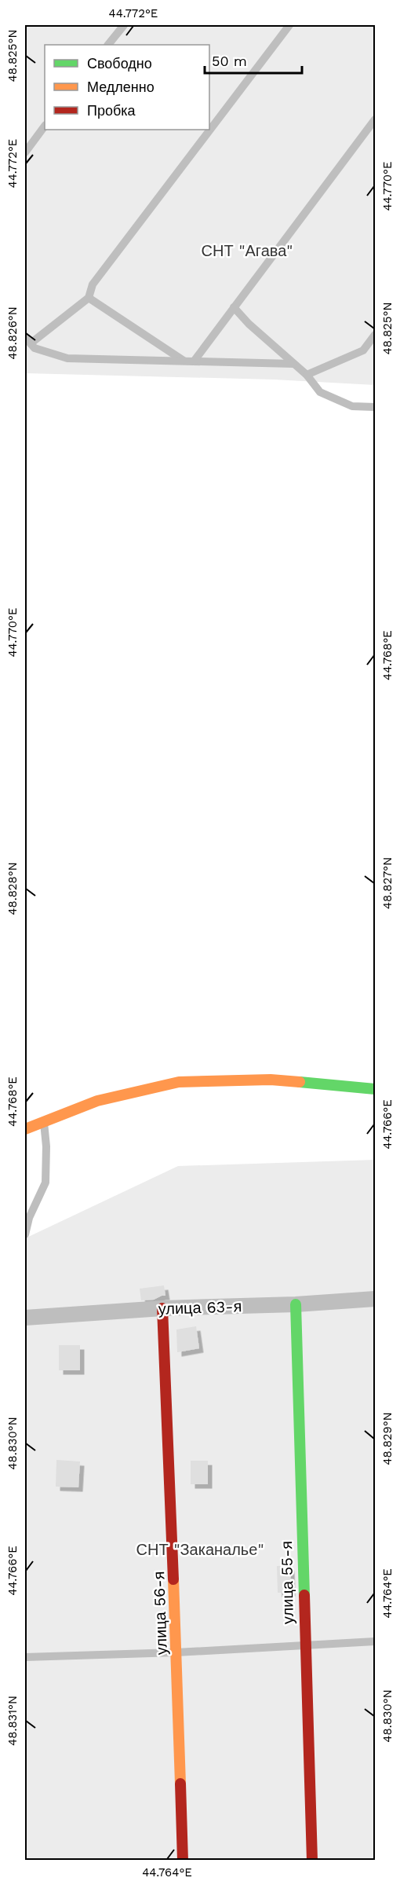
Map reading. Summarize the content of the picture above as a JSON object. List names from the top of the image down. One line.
{"streets":{"street":["улица 63-я","улица 55-я","улица 56-я"]},"crossings":[["улица 63-я","улица 55-я"],["улица 63-я","улица 56-я"]],"parks":["СНТ \"Агава\"","СНТ \"Заканалье\""],"legend":["Свободно","Медленно","Пробка"],"scale_bar":"50 m","coordinates":["44.772°E","48.825°N","44.770°E","48.826°N","44.768°E","48.827°N","48.828°N","44.766°E","48.829°N","48.830°N","44.764°E","48.831°N"]}
